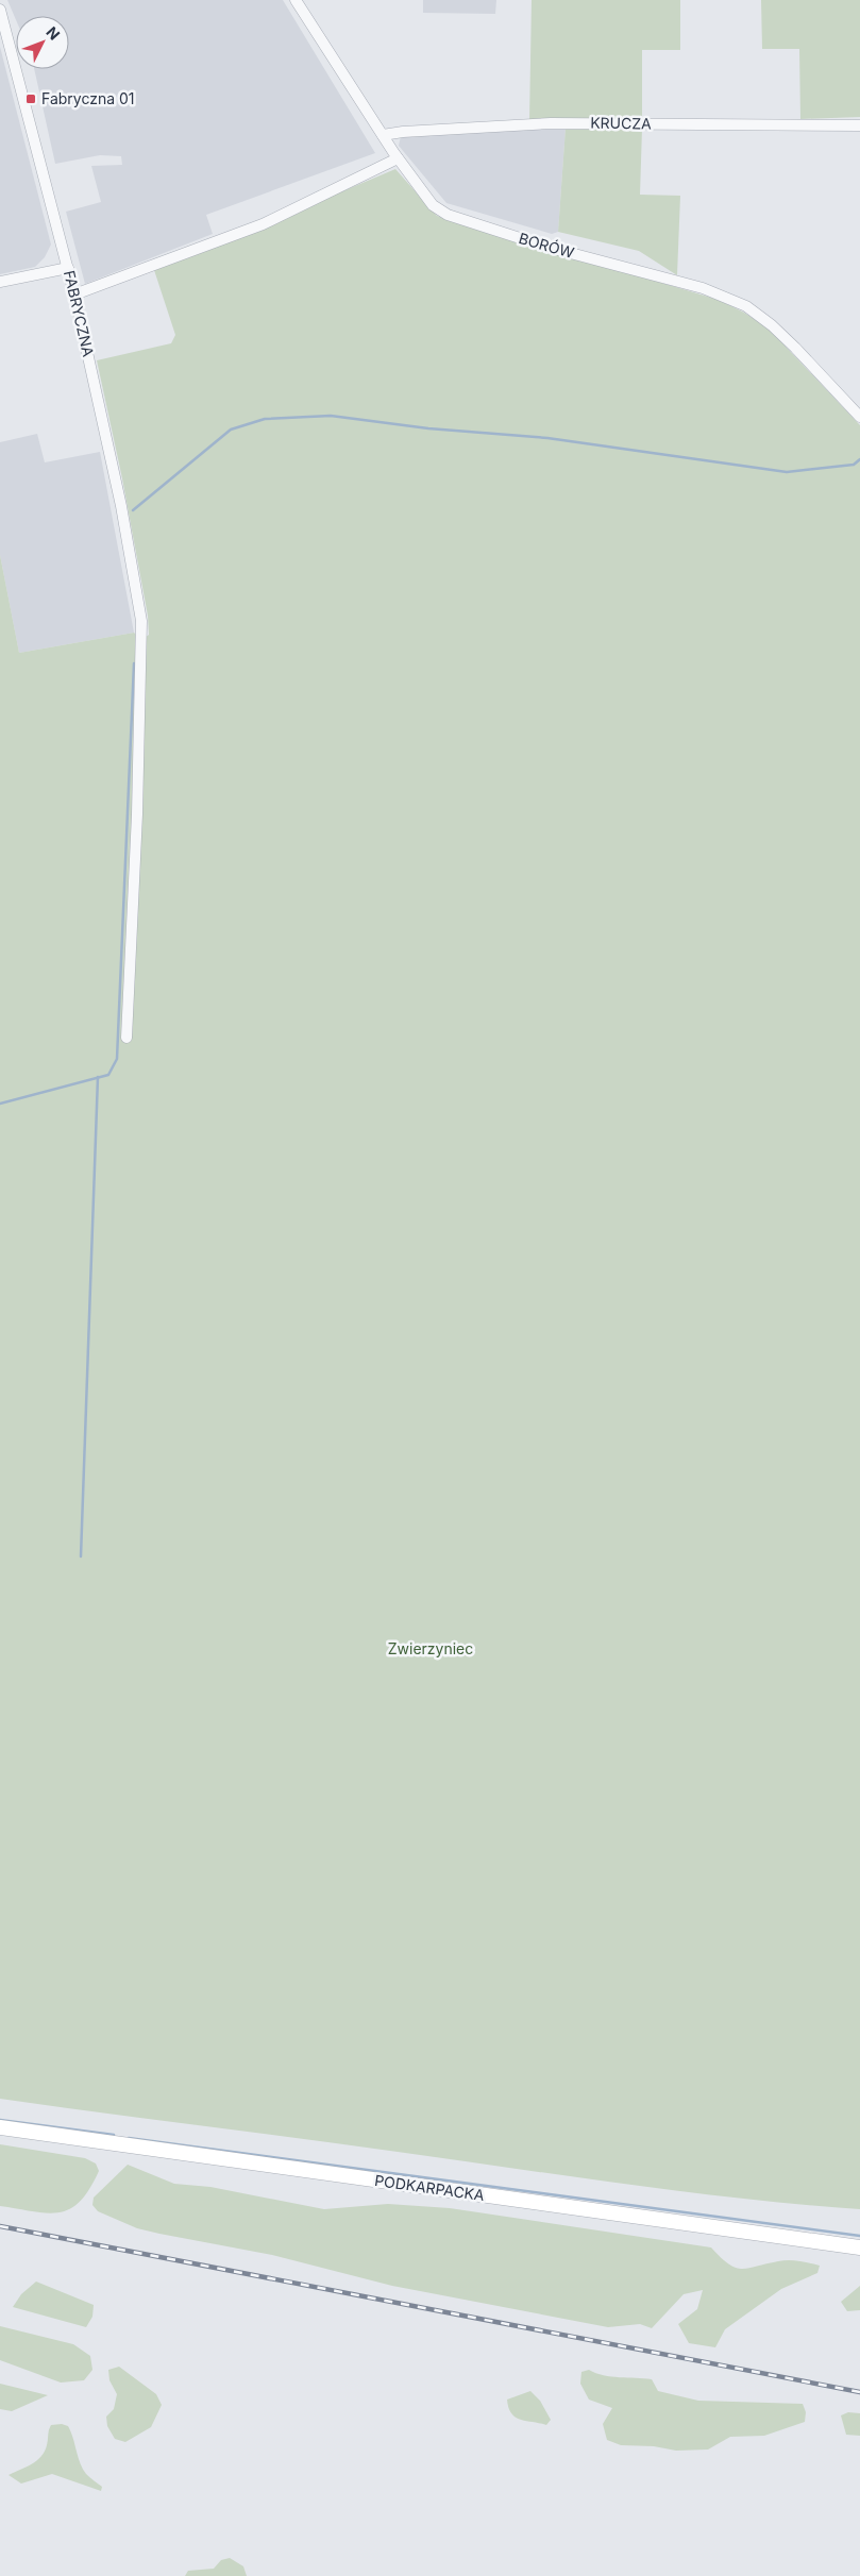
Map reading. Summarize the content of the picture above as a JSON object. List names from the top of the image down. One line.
{"streets":{"main road":["PODKARPACKA"],"street":["KRUCZA","BORÓW","FABRYCZNA"]},"crossings":[["KRUCZA","BORÓW"]],"parks":["Zwierzyniec"],"places":{"transit":["Fabryczna 01"]},"north":"top right"}
